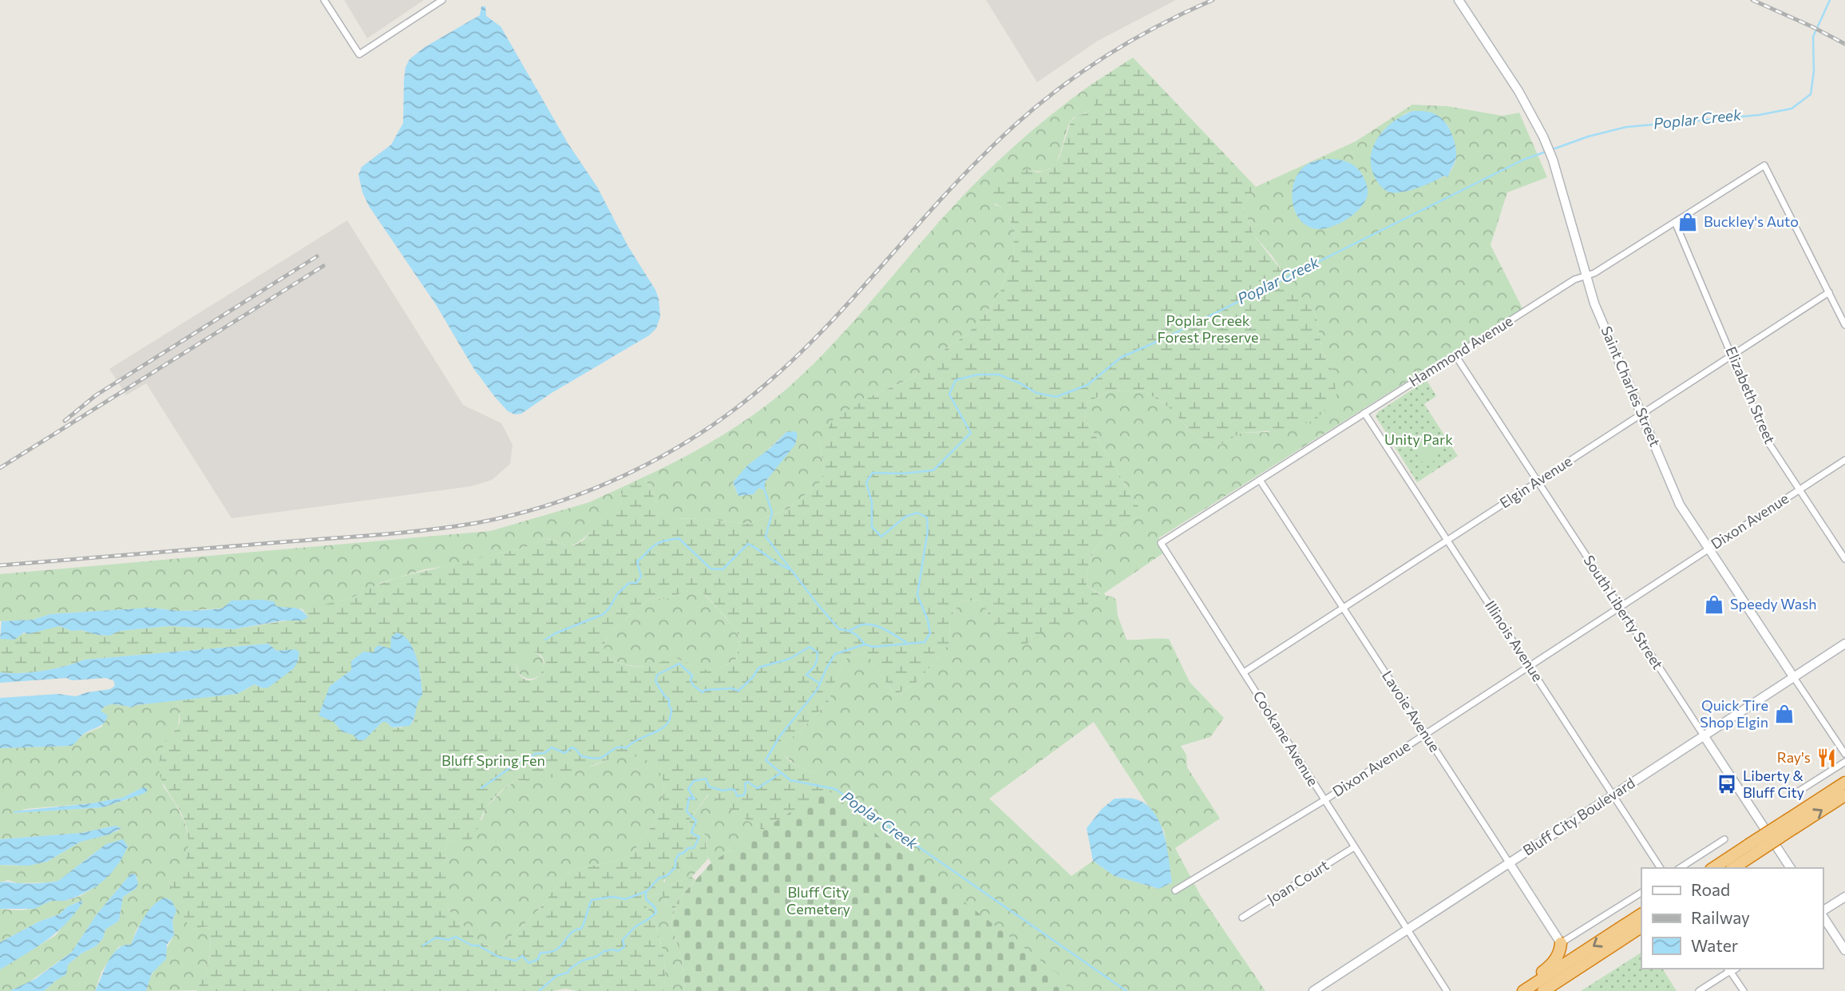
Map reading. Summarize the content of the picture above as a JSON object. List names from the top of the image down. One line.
{"streets":{"main road":["Saint Charles Street","South Liberty Street","Lavoie Avenue","Bluff City Boulevard"],"street":["Hammond Avenue","Elizabeth Street","Elgin Avenue","Dixon Avenue","Illinois Avenue","Cookane Avenue","Joan Court"]},"crossings":[["Hammond Avenue","Saint Charles Street"],["Hammond Avenue","Elizabeth Street"],["Hammond Avenue","Elgin Avenue"],["Hammond Avenue","South Liberty Street"],["Hammond Avenue","Illinois Avenue"],["Hammond Avenue","Lavoie Avenue"],["Hammond Avenue","Cookane Avenue"],["Saint Charles Street","Elgin Avenue"],["Saint Charles Street","Dixon Avenue"],["Saint Charles Street","Bluff City Boulevard"],["Elizabeth Street","Elgin Avenue"],["Elizabeth Street","Dixon Avenue"],["Elgin Avenue","South Liberty Street"],["Elgin Avenue","Illinois Avenue"],["Elgin Avenue","Lavoie Avenue"],["Elgin Avenue","Cookane Avenue"],["Dixon Avenue","South Liberty Street"],["Dixon Avenue","Illinois Avenue"],["Dixon Avenue","Lavoie Avenue"],["Dixon Avenue","Cookane Avenue"],["South Liberty Street","Bluff City Boulevard"],["Illinois Avenue","Bluff City Boulevard"],["Lavoie Avenue","Bluff City Boulevard"],["Cookane Avenue","Bluff City Boulevard"],["Cookane Avenue","Joan Court"]],"water":["Poplar Creek"],"parks":["Poplar Creek Forest Preserve","Unity Park","Bluff Spring Fen","Bluff City Cemetery"],"places":{"shop":["Buckley's Auto","Speedy Wash","Quick Tire Shop Elgin"],"restaurant":["Ray's"],"bus stop":["Liberty & Bluff City"]},"legend":["Road","Railway","Water"]}
